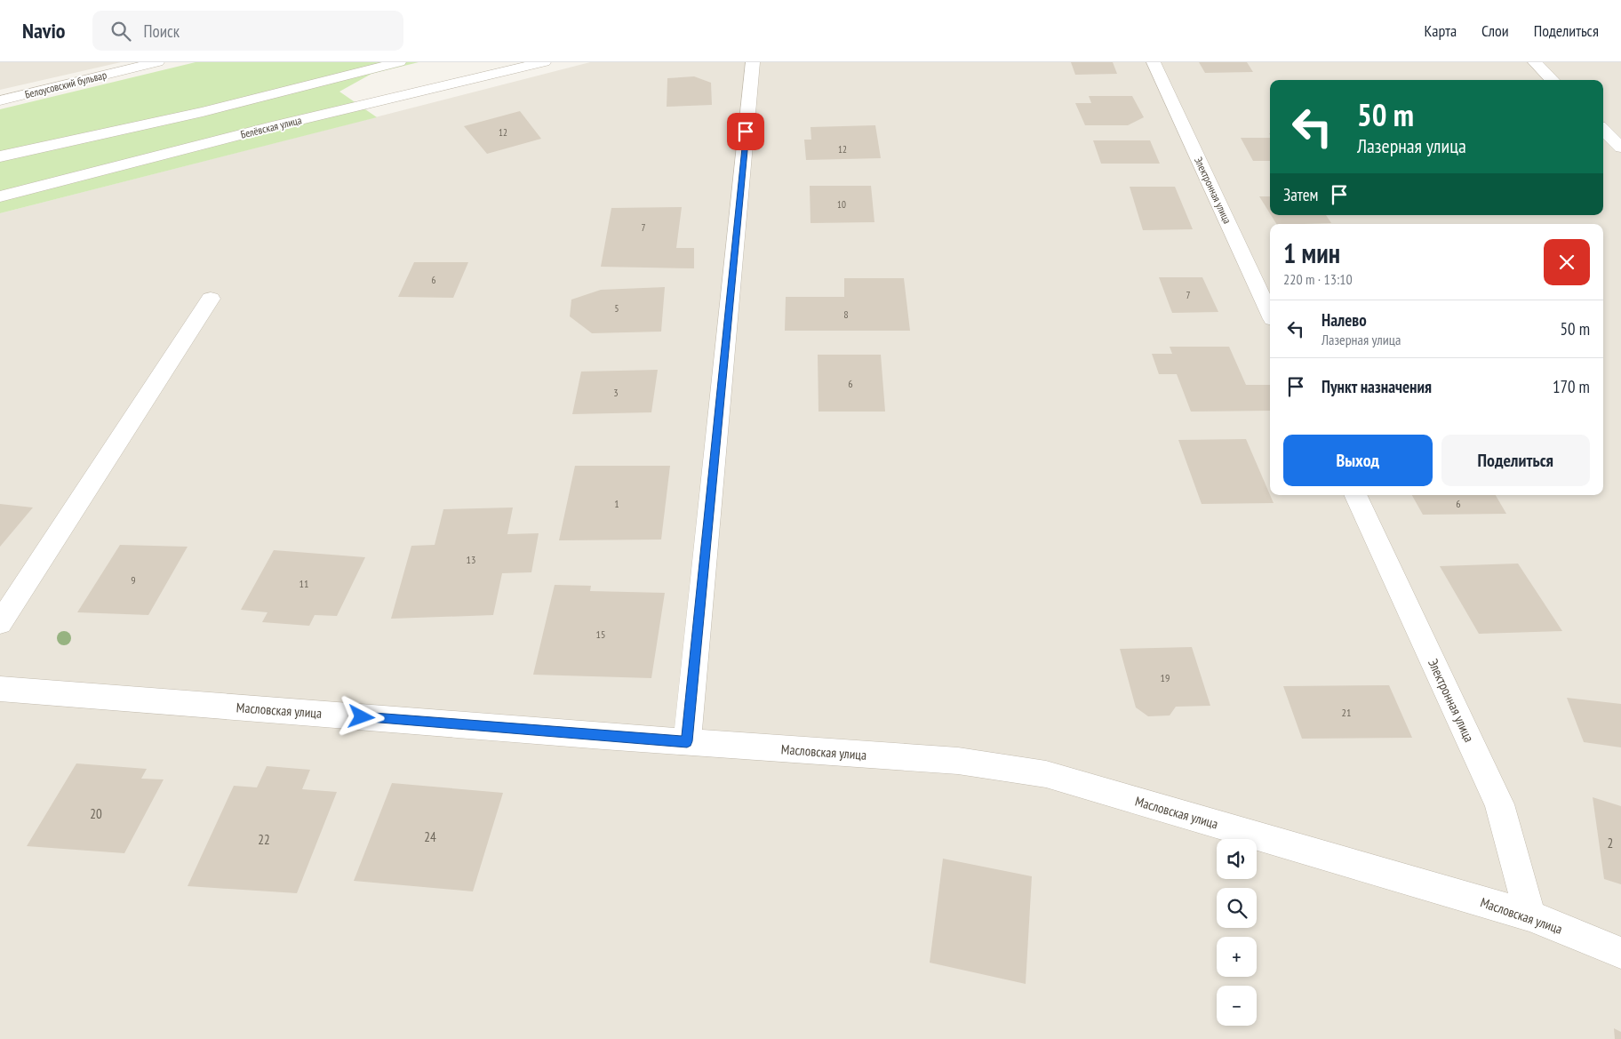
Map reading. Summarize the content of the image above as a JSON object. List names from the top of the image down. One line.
{"streets":{"street":["Белоусовский бульвар","Белёвская улица","Электронная улица","Масловская улица"]},"crossings":[["Электронная улица","Масловская улица"]],"house_numbers":["12","12","10","7","6","7","5","8","6","3","1","6","13","9","11","15","19","21","20","24","22","2"],"page":{"header":"Navio","search":"Поиск","nav":["Карта","Слои","Поделиться"],"turn":["50 m","Лазерная улица"],"then":"Затем","heading":["1 мин","220 m · 13:10"],"list":[{"name":"Налево","note":"Лазерная улица","value":"50 m"},{"name":"Пункт назначения","value":"170 m"}],"buttons":["Выход","Поделиться"],"map_buttons":["+","−"]}}
